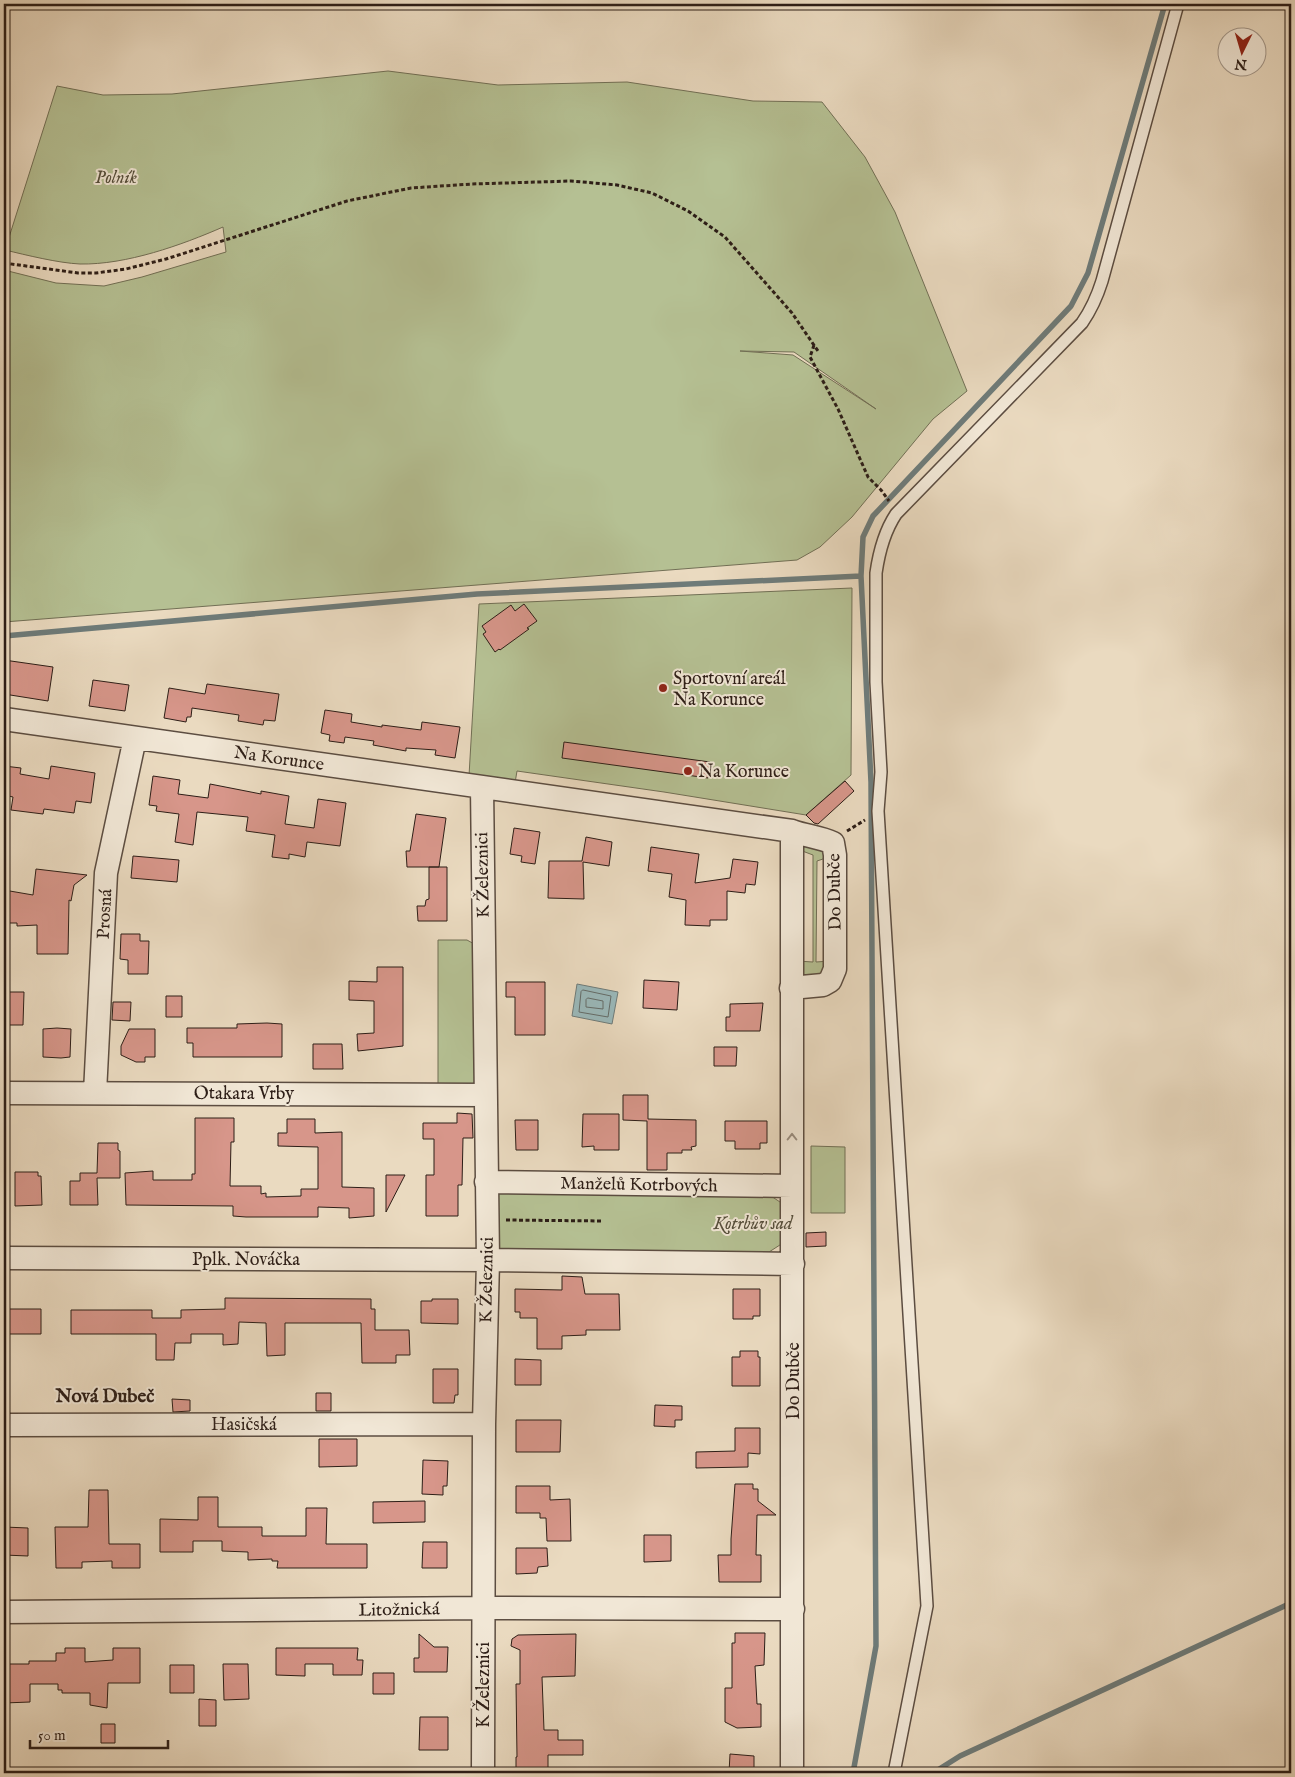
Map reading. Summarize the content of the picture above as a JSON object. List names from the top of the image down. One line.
{"streets":{"street":["Na Korunce","K Železnici","Do Dubče","Prosná","Otakara Vrby","Manželů Kotrbových","Pplk. Nováčka","Hasičská","Litožnická"]},"crossings":[["Na Korunce","K Železnici"],["Na Korunce","Do Dubče"],["Na Korunce","Prosná"],["K Železnici","Otakara Vrby"],["K Železnici","Manželů Kotrbových"],["K Železnici","Pplk. Nováčka"],["K Železnici","Hasičská"],["K Železnici","Litožnická"],["Do Dubče","Manželů Kotrbových"],["Do Dubče","Litožnická"],["Prosná","Otakara Vrby"]],"districts":["Nová Dubeč"],"parks":["Polník","Kotrbův sad"],"places":["Sportovní areál Na Korunce","Na Korunce"],"scale_bar":"50 m","north":"bottom"}
